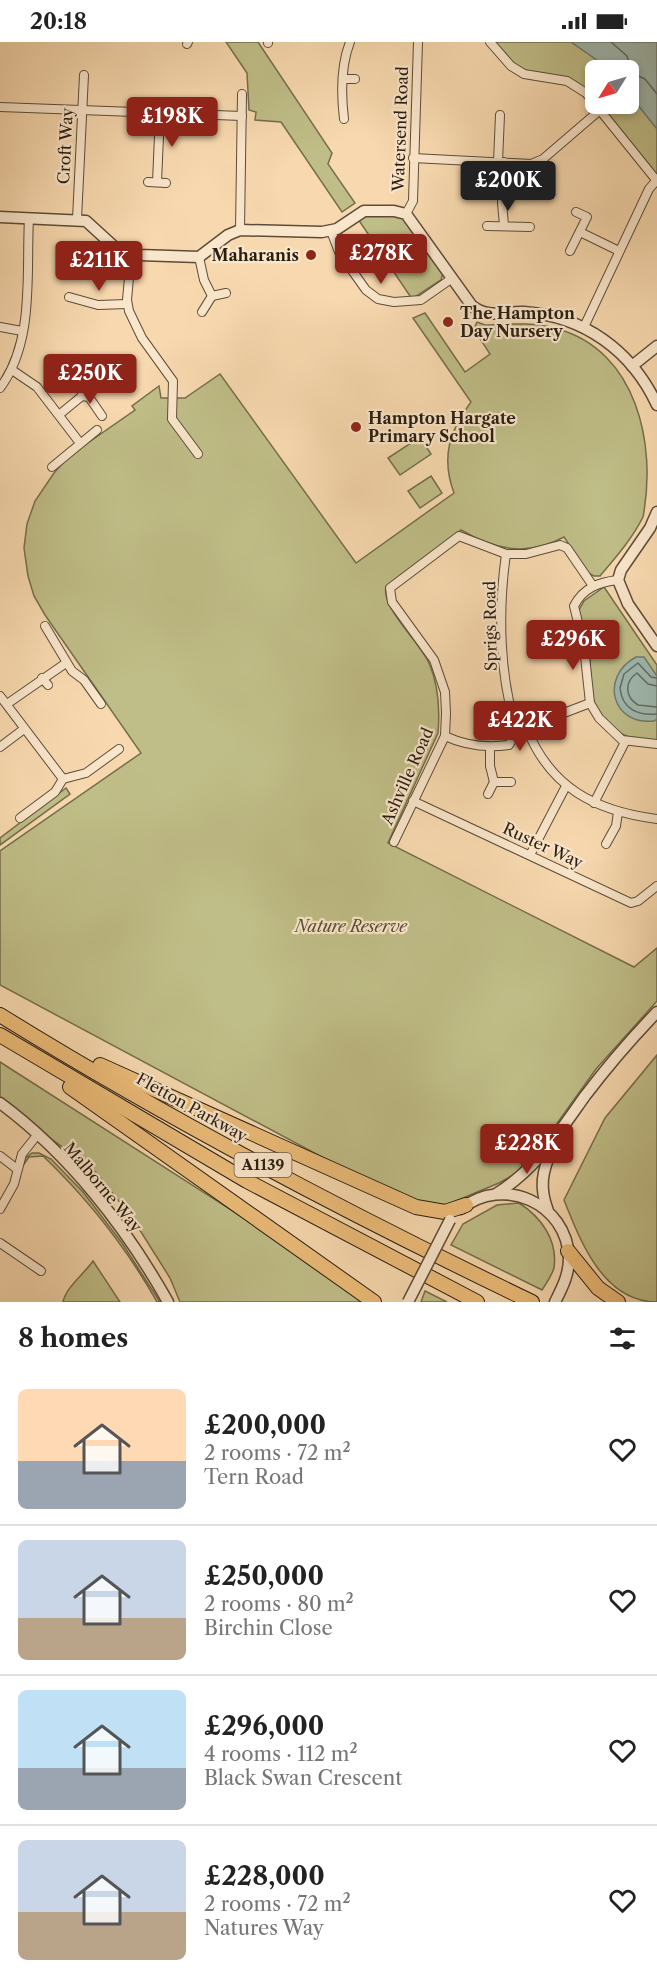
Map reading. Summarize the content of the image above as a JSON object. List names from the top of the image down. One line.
{"streets":{"highway":["Fletton Parkway","A1139"],"street":["Watersend Road","Croft Way","Sprigs Road","Ashville Road","Ruster Way","Malborne Way"]},"crossings":[["Sprigs Road","Ashville Road"],["Ashville Road","Ruster Way"]],"parks":["Nature Reserve"],"places":["Maharanis","The Hampton Day Nursery","Hampton Hargate Primary School"],"north":"bottom left","page":{"status":"20:18","price":["£198K","£200K","£278K","£211K","£250K","£296K","£422K","£228K"],"heading":"8 homes","list":[{"name":"£200,000","note":"2 rooms · 72 m² · Tern Road"},{"name":"£250,000","note":"2 rooms · 80 m² · Birchin Close"},{"name":"£296,000","note":"4 rooms · 112 m² · Black Swan Crescent"},{"name":"£228,000","note":"2 rooms · 72 m² · Natures Way"}]}}
